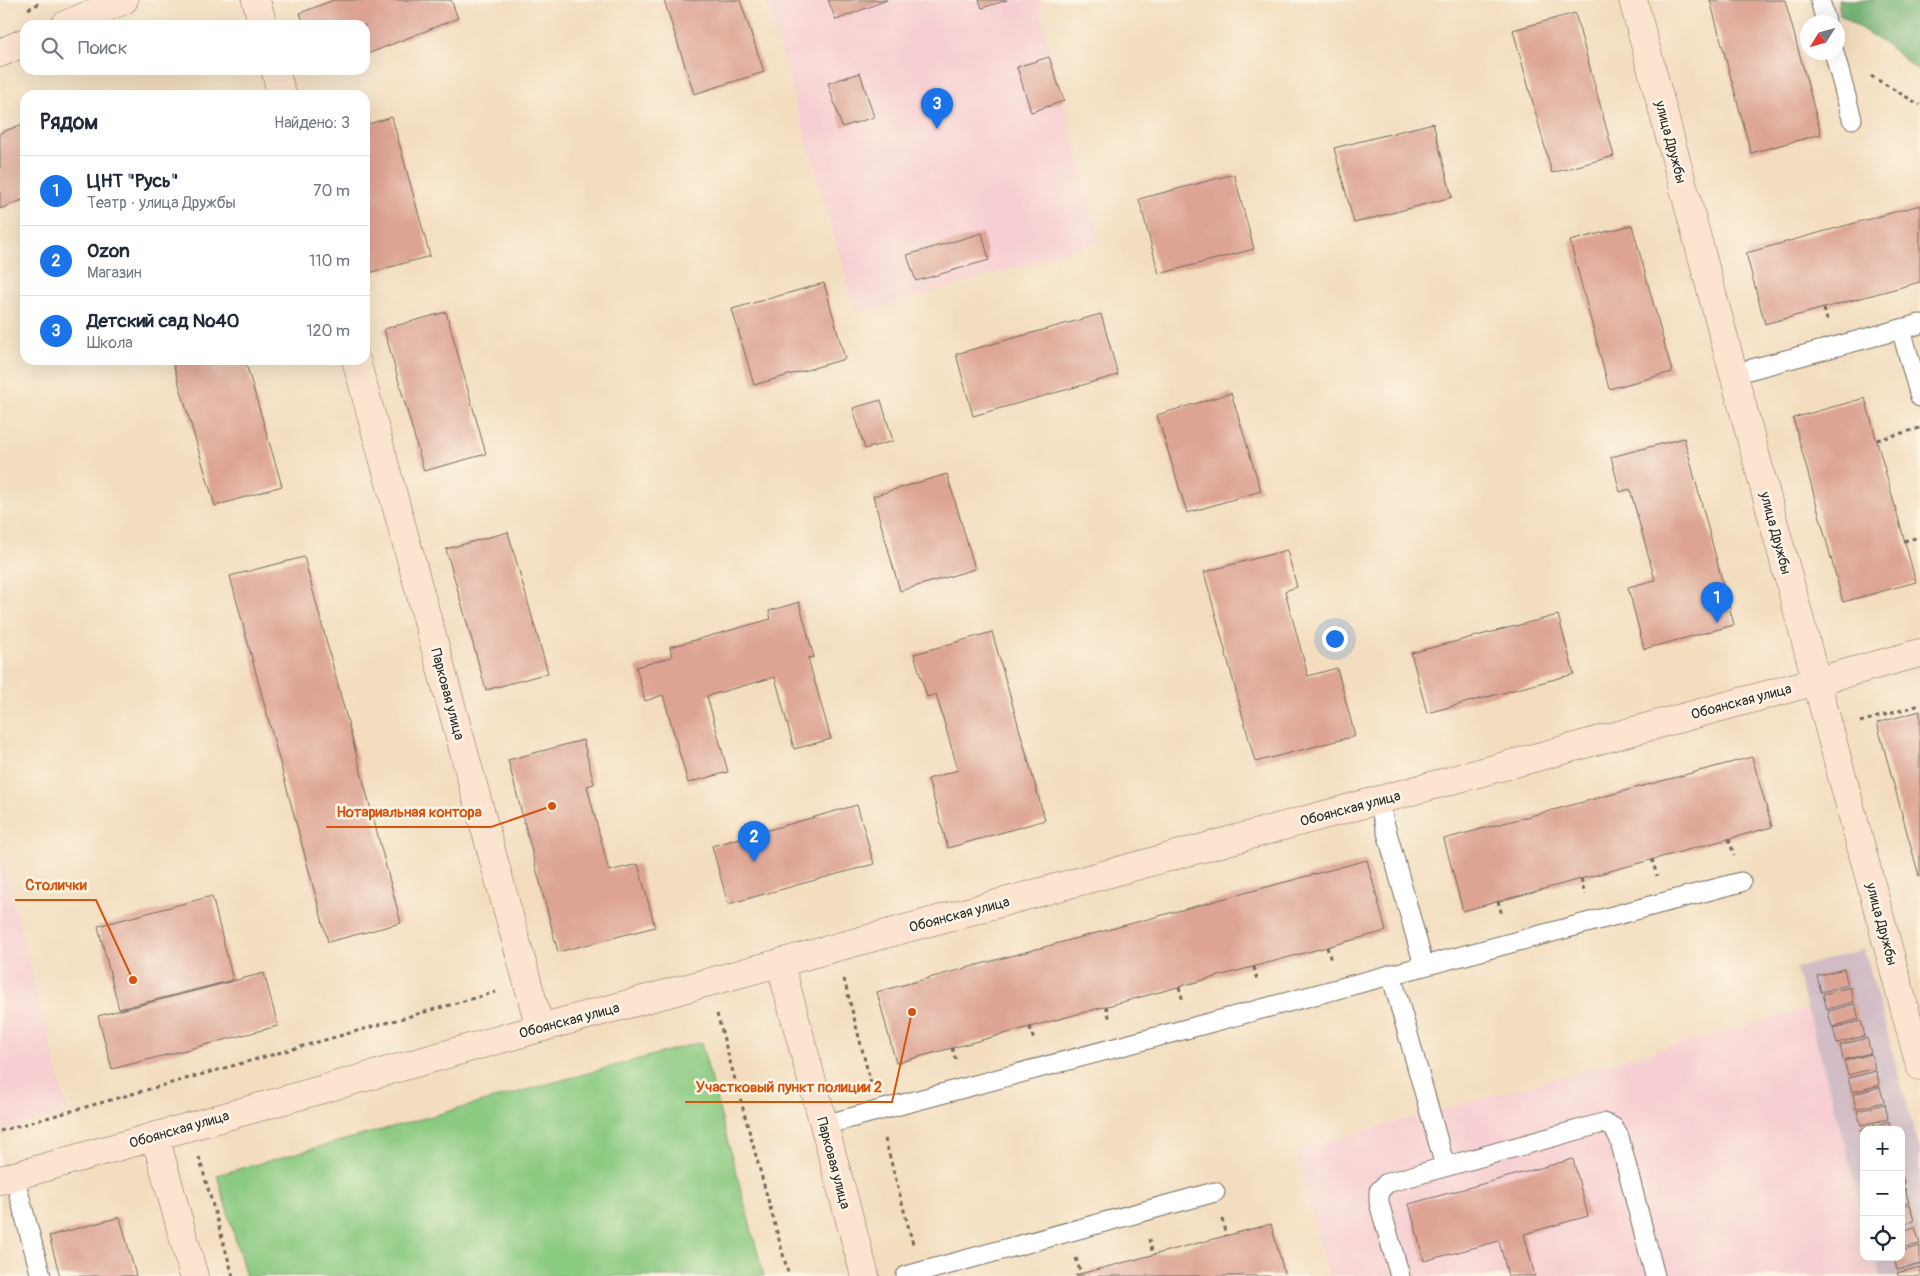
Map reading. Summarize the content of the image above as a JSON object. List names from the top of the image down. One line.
{"streets":{"street":["улица Дружбы","Парковая улица","Обоянская улица"]},"crossings":[["улица Дружбы","Обоянская улица"],["Парковая улица","Обоянская улица"]],"places":["Нотариальная контора","Столички","Участковый пункт полиции 2"],"north":"bottom left","page":{"search":"Поиск","pins":["3","1","2"],"heading":["Рядом","Найдено: 3"],"list":[{"mark":"1","name":"ЦНТ \"Русь\"","note":"Театр · улица Дружбы","value":"70 m"},{"mark":"2","name":"Ozon","note":"Магазин","value":"110 m"},{"mark":"3","name":"Детский сад №40","note":"Школа","value":"120 m"}],"map_buttons":["+","−"]}}
